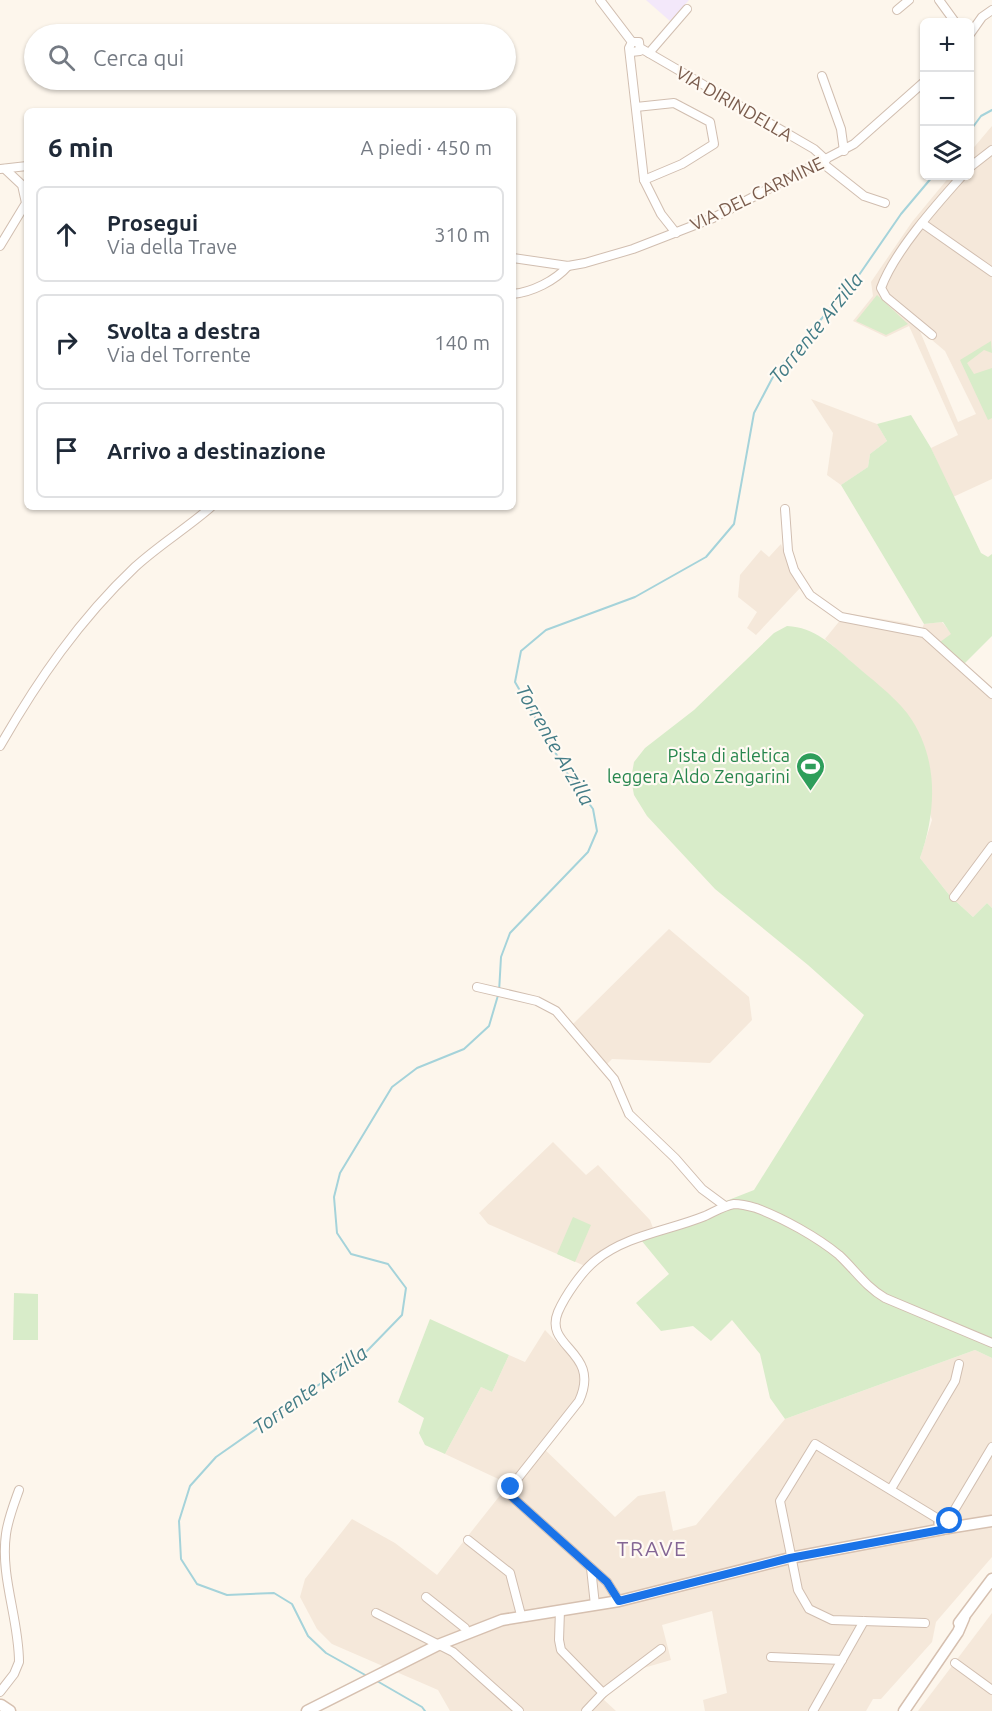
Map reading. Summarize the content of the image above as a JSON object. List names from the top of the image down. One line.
{"streets":{"street":["VIA DIRINDELLA","VIA DEL CARMINE"]},"crossings":[["VIA DIRINDELLA","VIA DEL CARMINE"]],"districts":["TRAVE"],"water":["Torrente Arzilla"],"places":{"sports":["Pista di atletica leggera Aldo Zengarini"]},"page":{"map_buttons":["+","−"],"search":"Cerca qui","heading":["6 min","A piedi · 450 m"],"list":[["Prosegui","Via della Trave","310 m"],["Svolta a destra","Via del Torrente","140 m"],"Arrivo a destinazione"]}}
